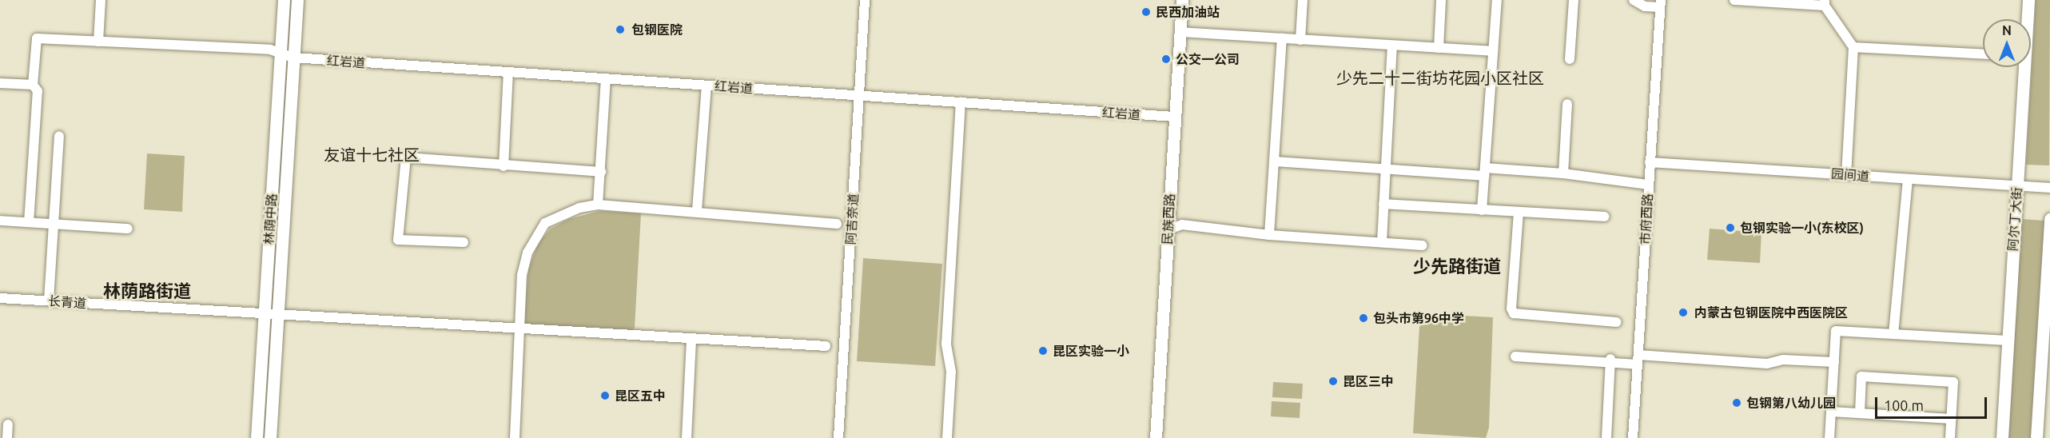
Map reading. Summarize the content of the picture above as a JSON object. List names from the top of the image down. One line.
{"streets":{"main road":["林荫中路","民族西路","阿尔丁大街"],"street":["红岩道","园间道","阿吉奈道","市府西路","长青道"]},"crossings":[["红岩道","林荫中路"],["红岩道","阿吉奈道"],["红岩道","民族西路"],["园间道","市府西路"],["园间道","阿尔丁大街"],["林荫中路","长青道"]],"districts":["少先二十二街坊花园小区社区","友谊十七社区","少先路街道","林荫路街道"],"places":["民西加油站","包钢医院","公交一公司","包钢实验一小(东校区)","内蒙古包钢医院中西医院区","包头市第96中学","昆区实验一小","昆区三中","昆区五中","包钢第八幼儿园"],"scale_bar":"100 m","north":"top"}
